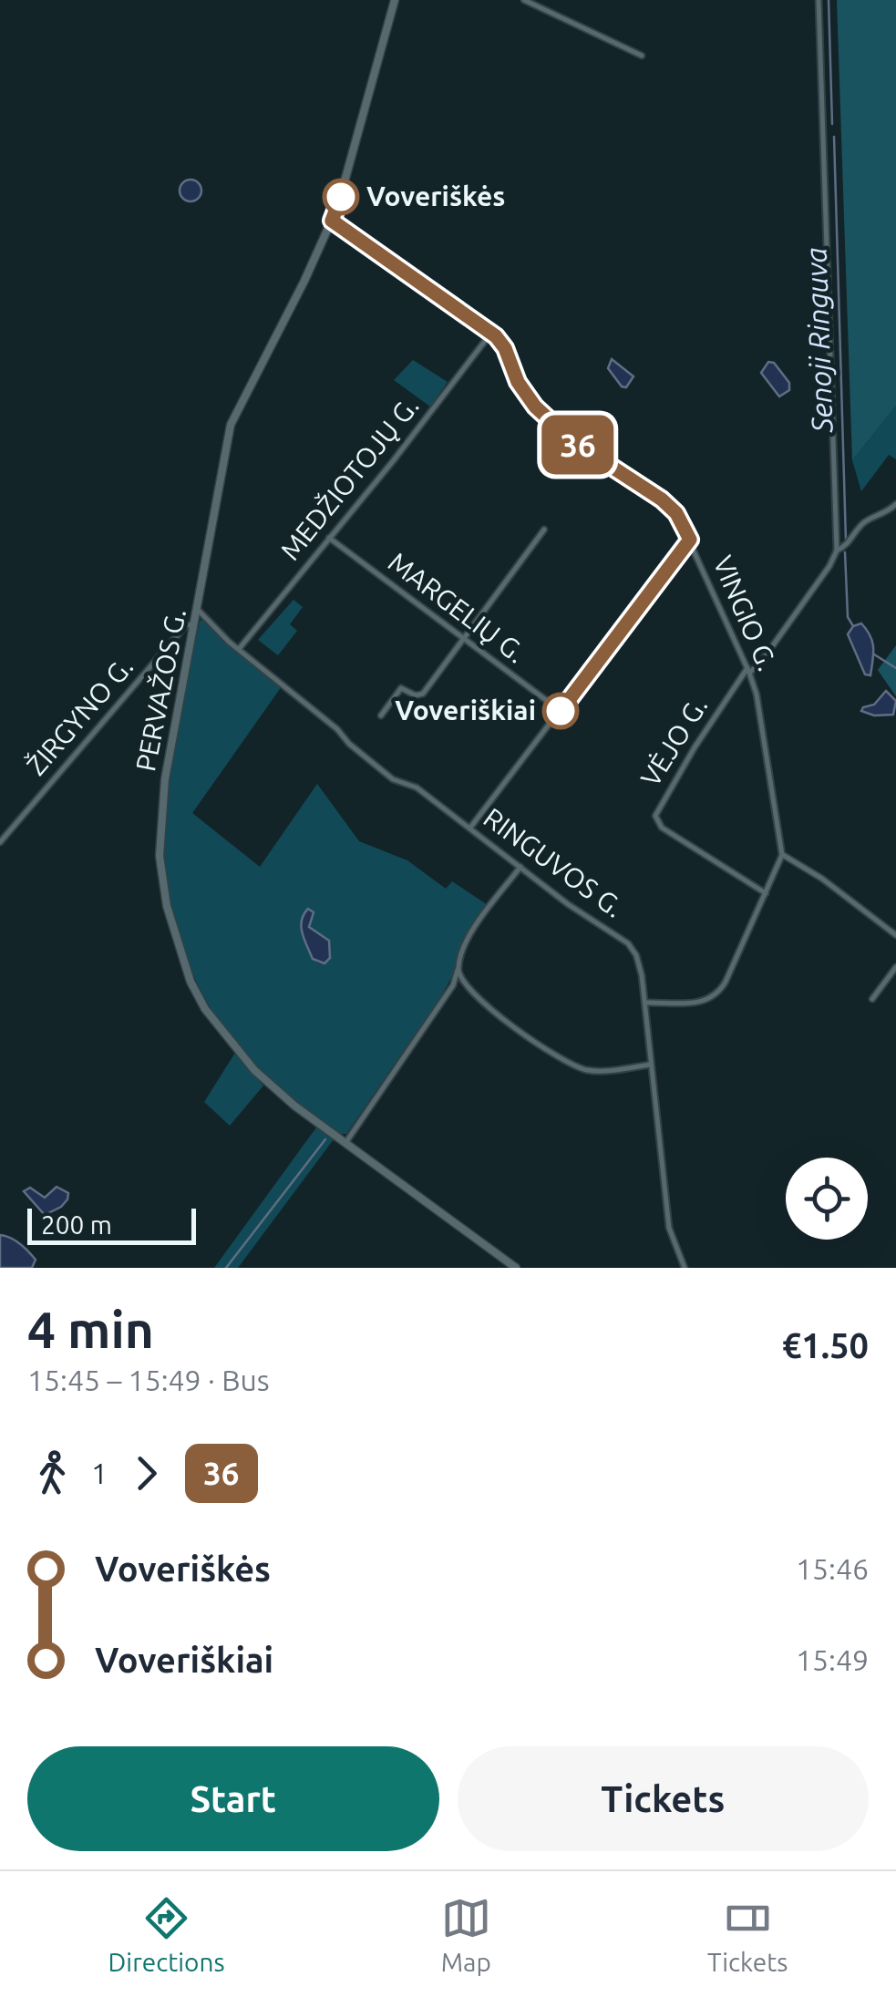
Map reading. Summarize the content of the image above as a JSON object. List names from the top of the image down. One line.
{"streets":{"main road":["PERVAŽOS G."],"street":["MEDŽIOTOJŲ G.","MARGELIŲ G.","VINGIO G.","ŽIRGYNO G.","VĖJO G.","RINGUVOS G."]},"crossings":[["MEDŽIOTOJŲ G.","MARGELIŲ G."],["MEDŽIOTOJŲ G.","VINGIO G."],["MEDŽIOTOJŲ G.","RINGUVOS G."],["VINGIO G.","PERVAŽOS G."],["VINGIO G.","VĖJO G."],["PERVAŽOS G.","ŽIRGYNO G."],["PERVAŽOS G.","RINGUVOS G."]],"water":["Senoji Ringuva"],"places":["Voveriškės","Voveriškiai"],"lines":["bus line 36"],"scale_bar":"200 m","page":{"on_map":"36","scale":"200 m","heading":["4 min","15:45 – 15:49 · Bus","€1.50"],"legs":["1","36"],"list":[{"name":"Voveriškės","value":"15:46"},{"name":"Voveriškiai","value":"15:49"}],"buttons":["Start","Tickets"],"tabs":["Directions","Map","Tickets"]}}
